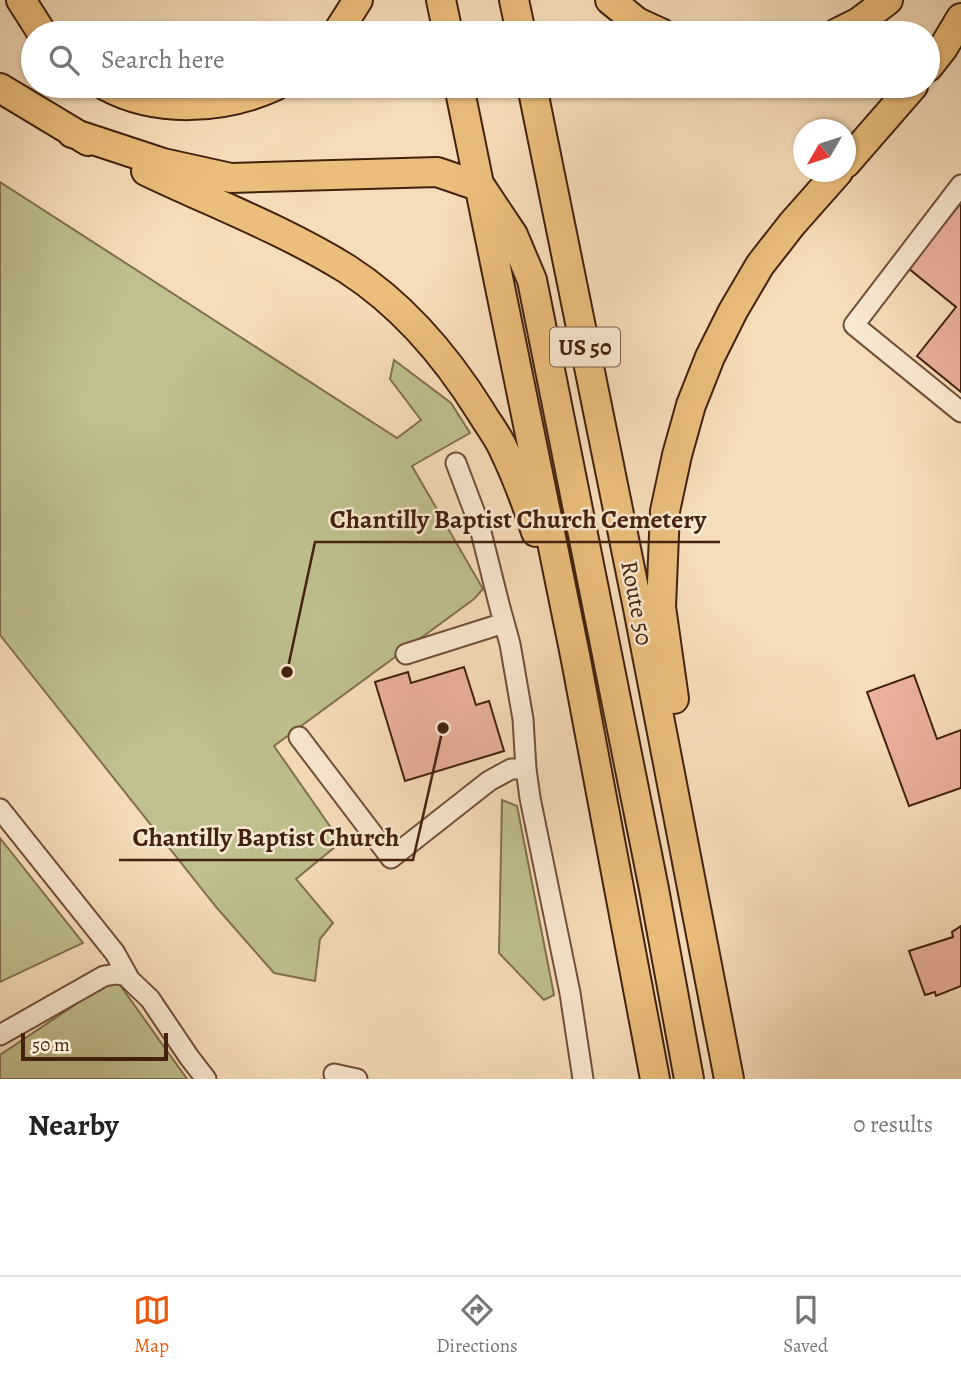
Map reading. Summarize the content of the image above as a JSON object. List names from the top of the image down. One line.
{"streets":{"highway":["US 50","Route 50"]},"places":["Chantilly Baptist Church Cemetery","Chantilly Baptist Church"],"scale_bar":"50 m","north":"bottom left","page":{"search":"Search here","scale":"50 m","heading":["Nearby","0 results"],"nav":["Map","Directions","Saved"]}}
